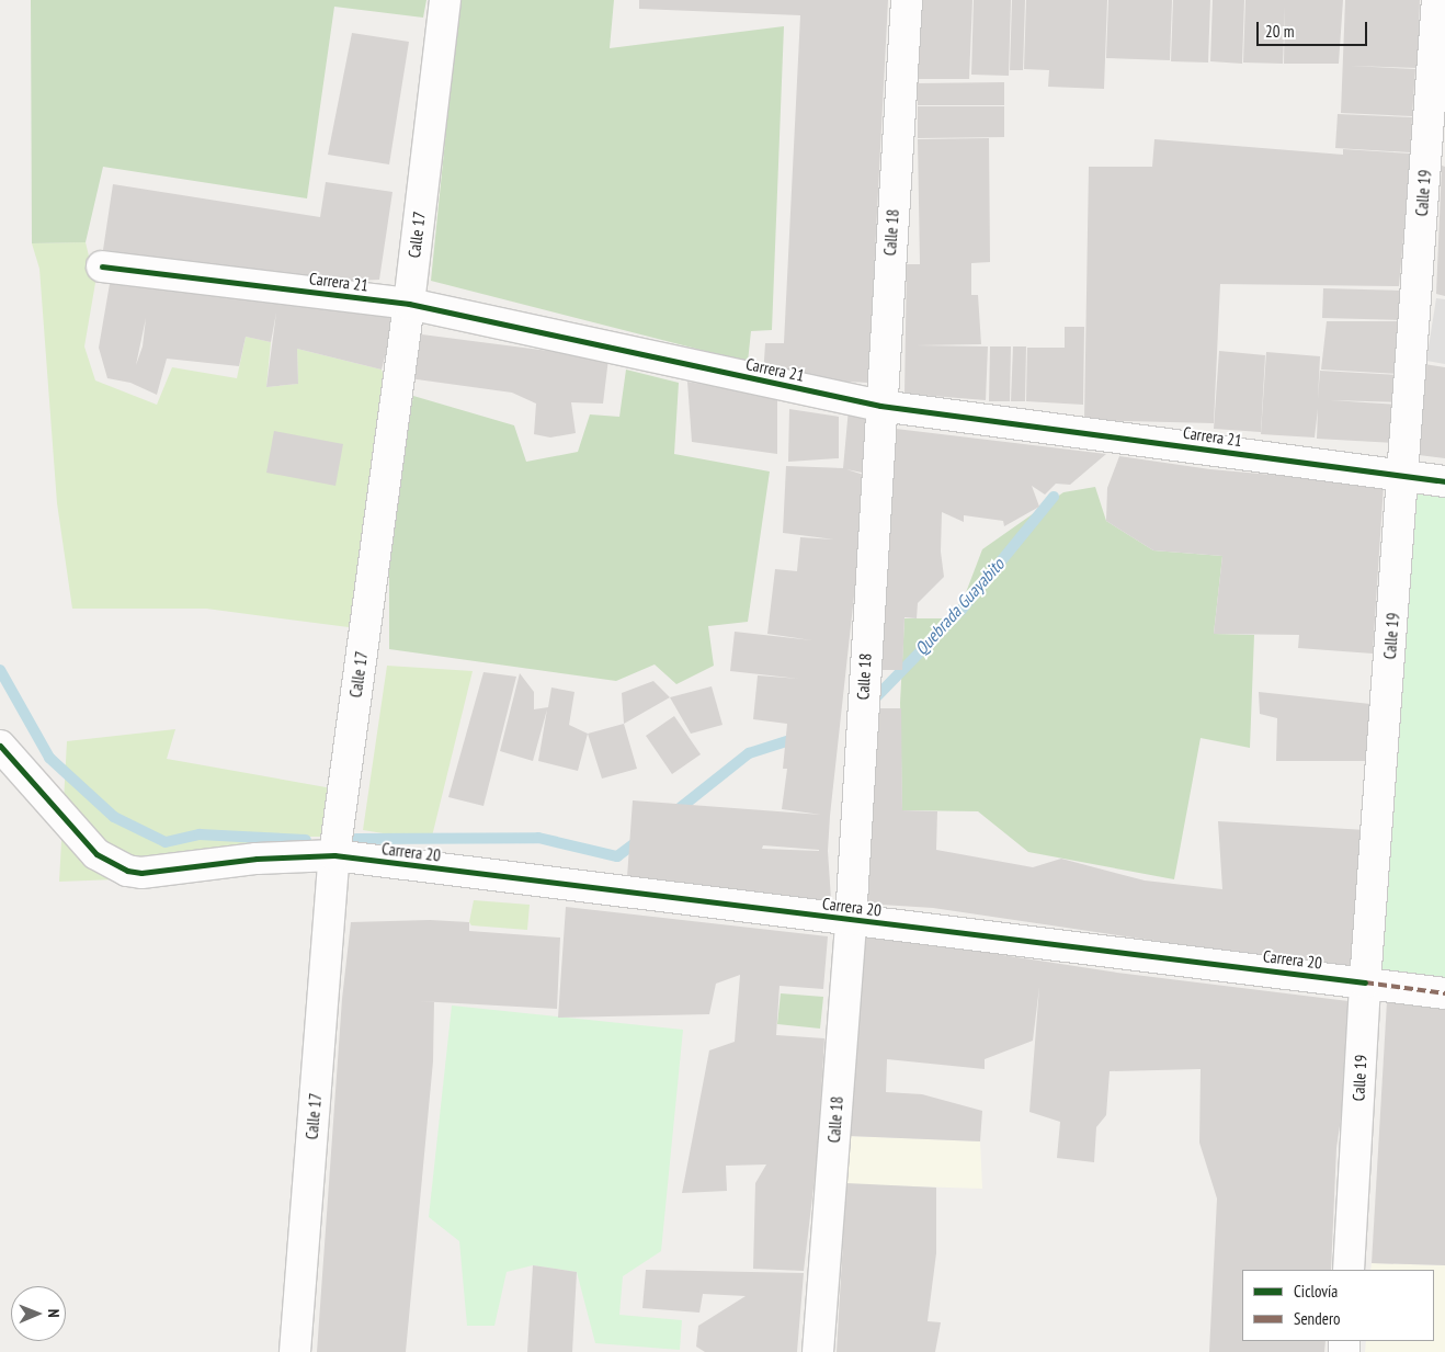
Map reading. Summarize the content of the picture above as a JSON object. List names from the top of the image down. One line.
{"streets":{"street":["Calle 19","Calle 18","Calle 17","Carrera 21","Carrera 20"]},"crossings":[["Calle 19","Carrera 21"],["Calle 19","Carrera 20"],["Calle 18","Carrera 21"],["Calle 18","Carrera 20"],["Calle 17","Carrera 21"],["Calle 17","Carrera 20"]],"water":["Quebrada Guayabito"],"legend":["Ciclovía","Sendero"],"scale_bar":"20 m","north":"right"}
